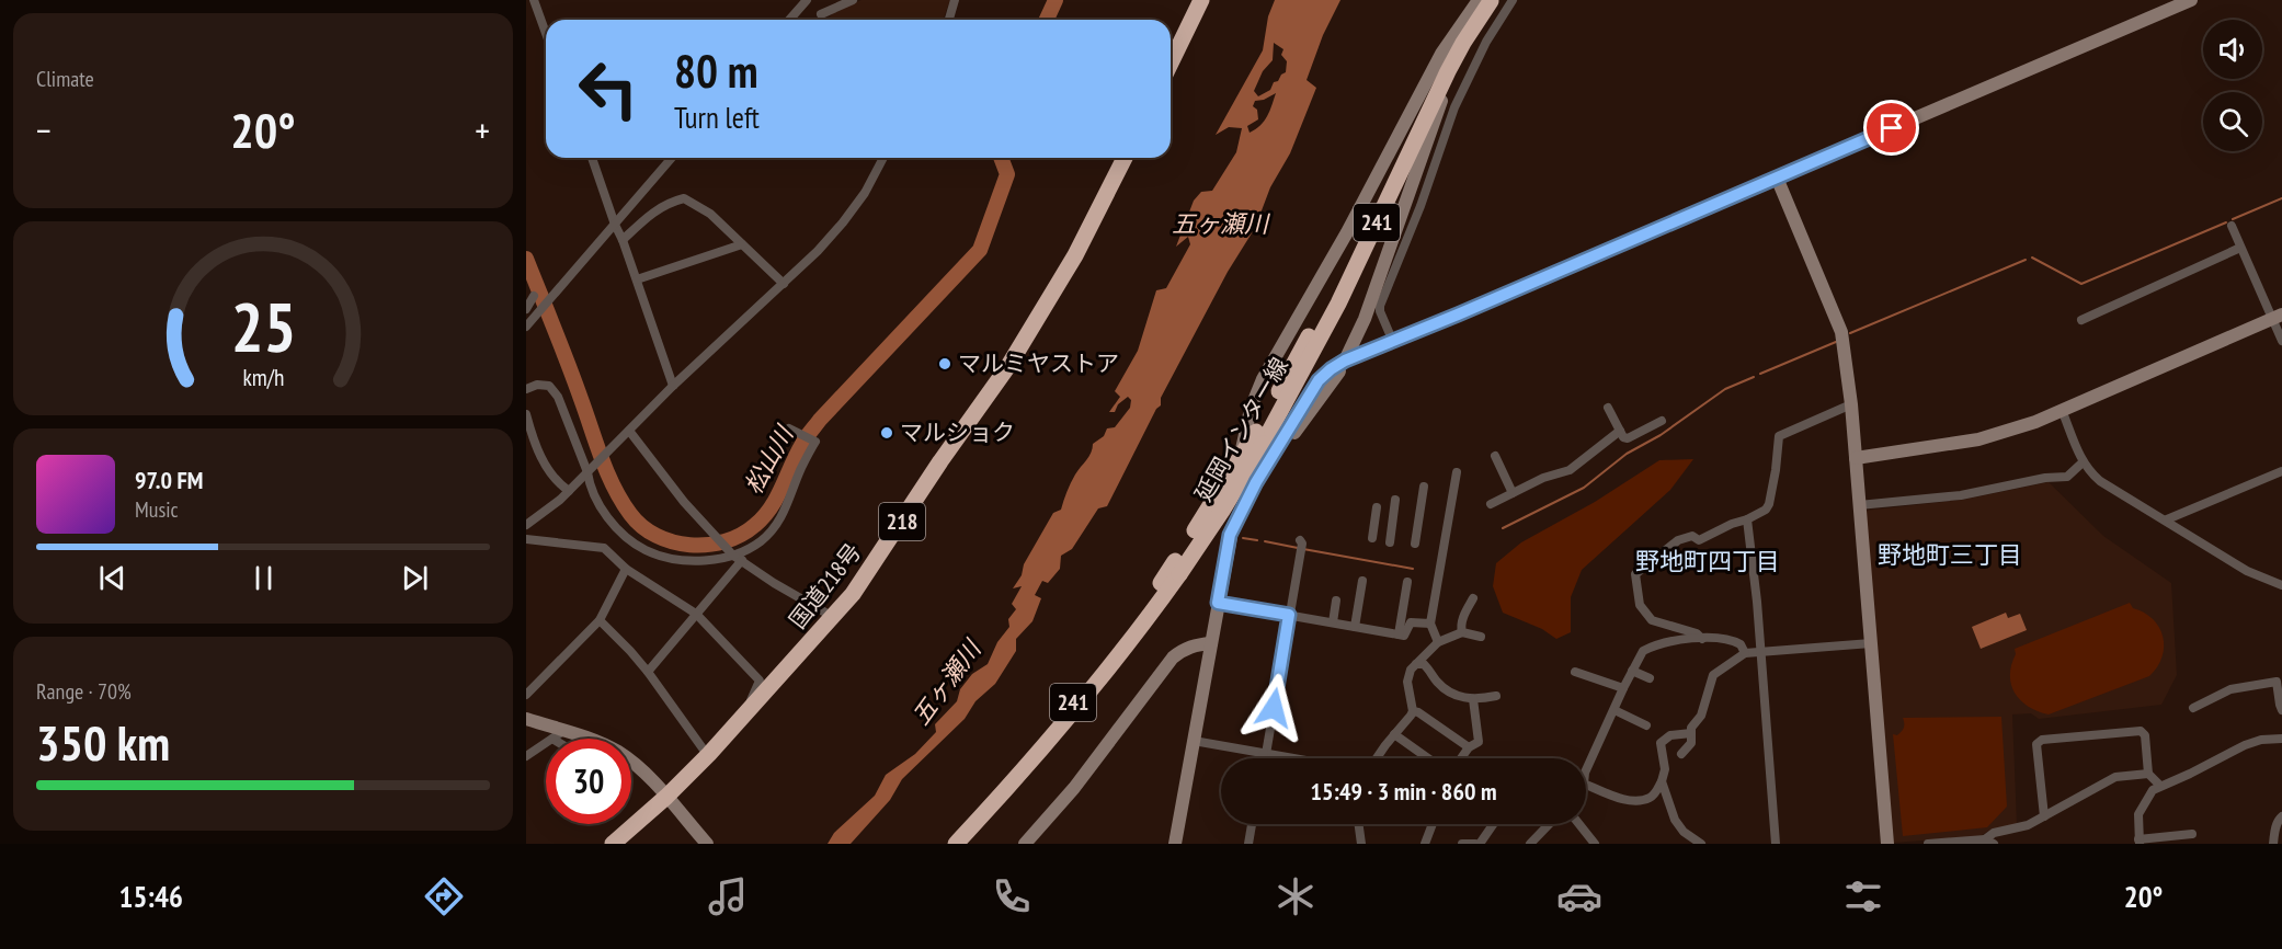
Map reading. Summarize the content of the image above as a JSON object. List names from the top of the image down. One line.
{"streets":{"highway":["241","延岡インター線","218","国道218号"]},"crossings":[["241","延岡インター線"]],"districts":["野地町三丁目","野地町四丁目"],"water":["五ヶ瀬川","松山川"],"places":["マルミヤストア","マルショク"],"page":{"tile":["Climate",["Range · 70%","350 km"]],"turn":["80 m","Turn left"],"heat":["−","20°","+"],"song":["97.0 FM","Music"],"limit":"30","trip":"15:49 · 3 min · 860 m","tabs":["15:46","20°"],"gauge":["25","km/h"]}}
